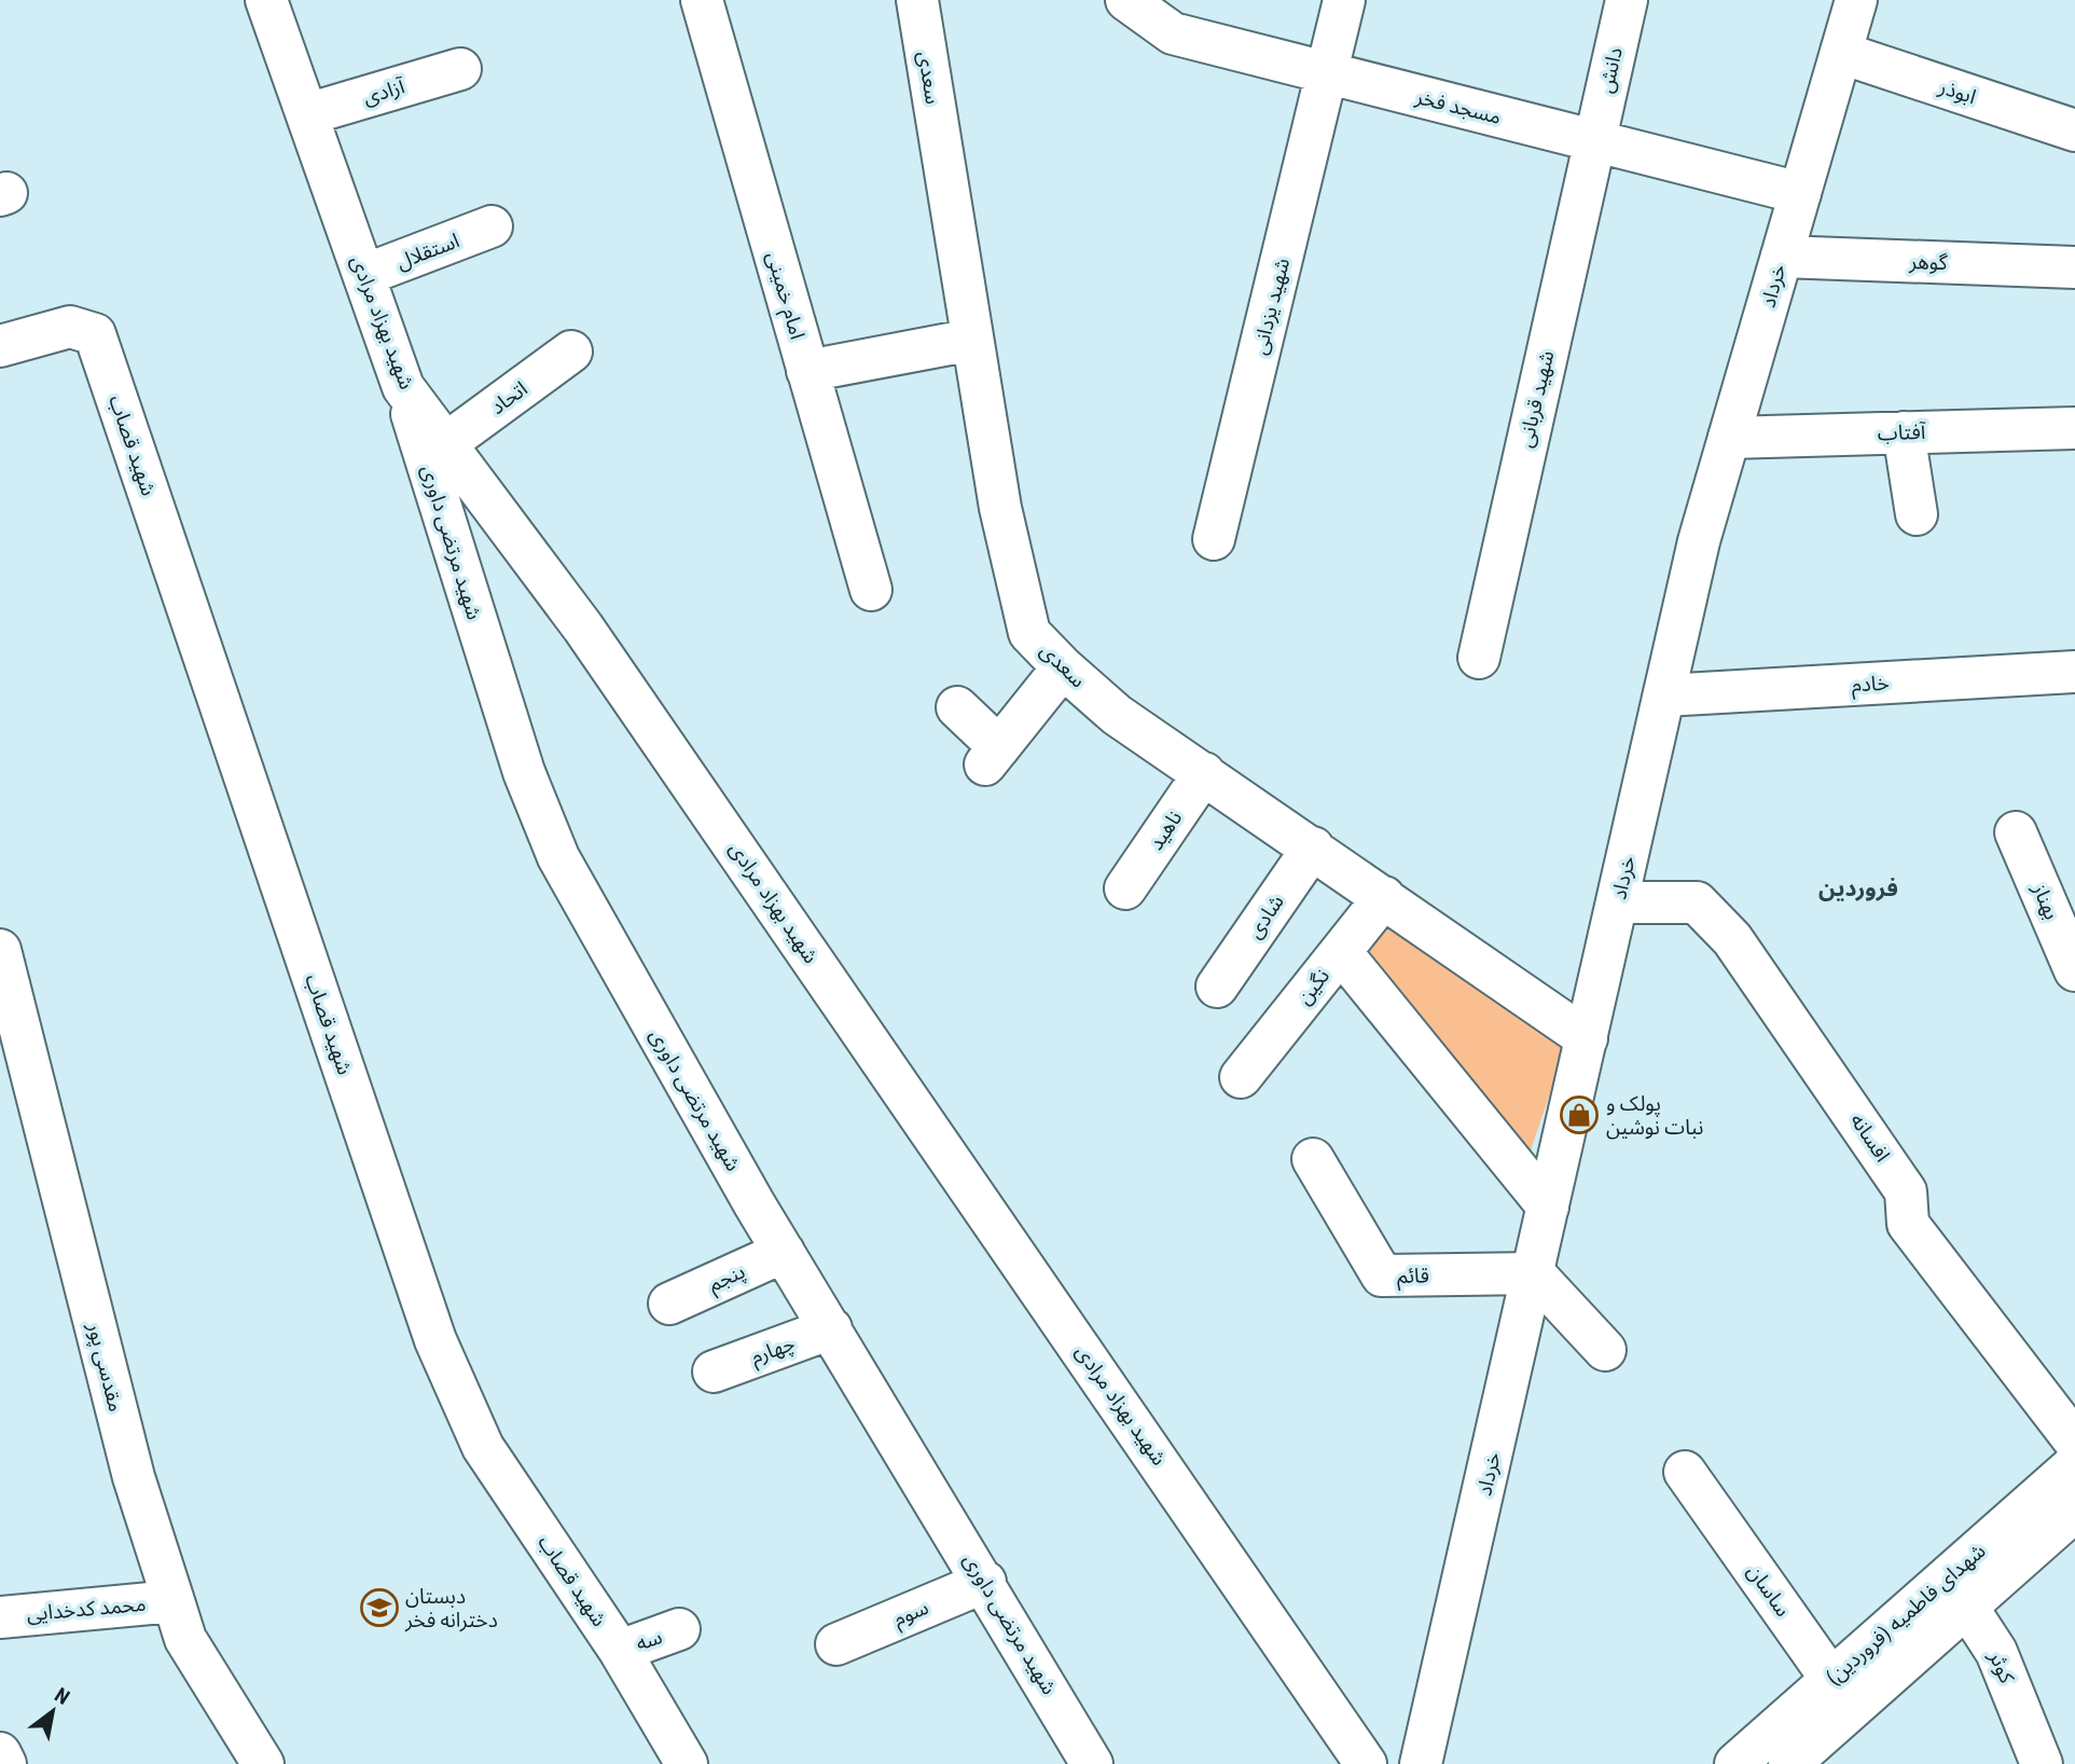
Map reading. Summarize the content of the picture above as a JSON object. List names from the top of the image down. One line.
{"streets":{"street":["دانش","سعدی","آزادی","ابوذر","مسجد فخر","استقلال","گوهر","خرداد","امام خمینی","شهید یزدانی","شهید بهزاد مرادی","اتحاد","شهید قربانی","آفتاب","شهید قصاب","شهید مرتضی داوری","خادم","ناهید","بهناز","شادی","نگین","افسانه","قائم","پنجم","چهارم","مقدسی پور","ساسان","محمد کدخدایی","سوم","شهدای فاطمیه (فروردین)","سه","کوثر"]},"crossings":[["دانش","مسجد فخر"],["دانش","شهید قربانی"],["سعدی","خرداد"],["سعدی","ناهید"],["سعدی","شادی"],["سعدی","نگین"],["آزادی","شهید بهزاد مرادی"],["ابوذر","خرداد"],["مسجد فخر","خرداد"],["مسجد فخر","شهید یزدانی"],["مسجد فخر","شهید قربانی"],["استقلال","شهید بهزاد مرادی"],["گوهر","خرداد"],["خرداد","آفتاب"],["خرداد","خادم"],["خرداد","افسانه"],["خرداد","قائم"],["شهید بهزاد مرادی","اتحاد"],["شهید بهزاد مرادی","شهید مرتضی داوری"],["شهید قصاب","سه"],["شهید مرتضی داوری","پنجم"],["شهید مرتضی داوری","چهارم"],["شهید مرتضی داوری","سوم"],["مقدسی پور","محمد کدخدایی"],["ساسان","شهدای فاطمیه (فروردین)"],["شهدای فاطمیه (فروردین)","کوثر"]],"districts":["فروردین"],"places":{"shop":["پولک و نبات نوشین"],"school or university":["دبستان دخترانه فخر"]},"north":"top right"}
